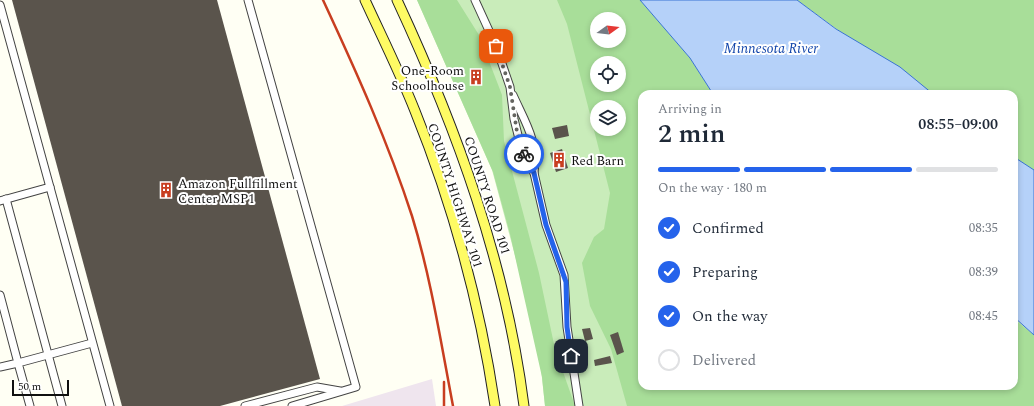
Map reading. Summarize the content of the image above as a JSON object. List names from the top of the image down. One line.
{"streets":{"main road":["COUNTY HIGHWAY 101","COUNTY ROAD 101"]},"water":["Minnesota River"],"places":{"building":["One-Room Schoolhouse","Red Barn","Amazon Fullfillment Center MSP1"]},"scale_bar":"50 m","north":"right","page":{"heading":["2 min","Arriving in","08:55–09:00"],"bar":"On the way · 180 m","list":[["Confirmed","08:35"],["Preparing","08:39"],["On the way","08:45"],"Delivered"],"scale":"50 m"}}
